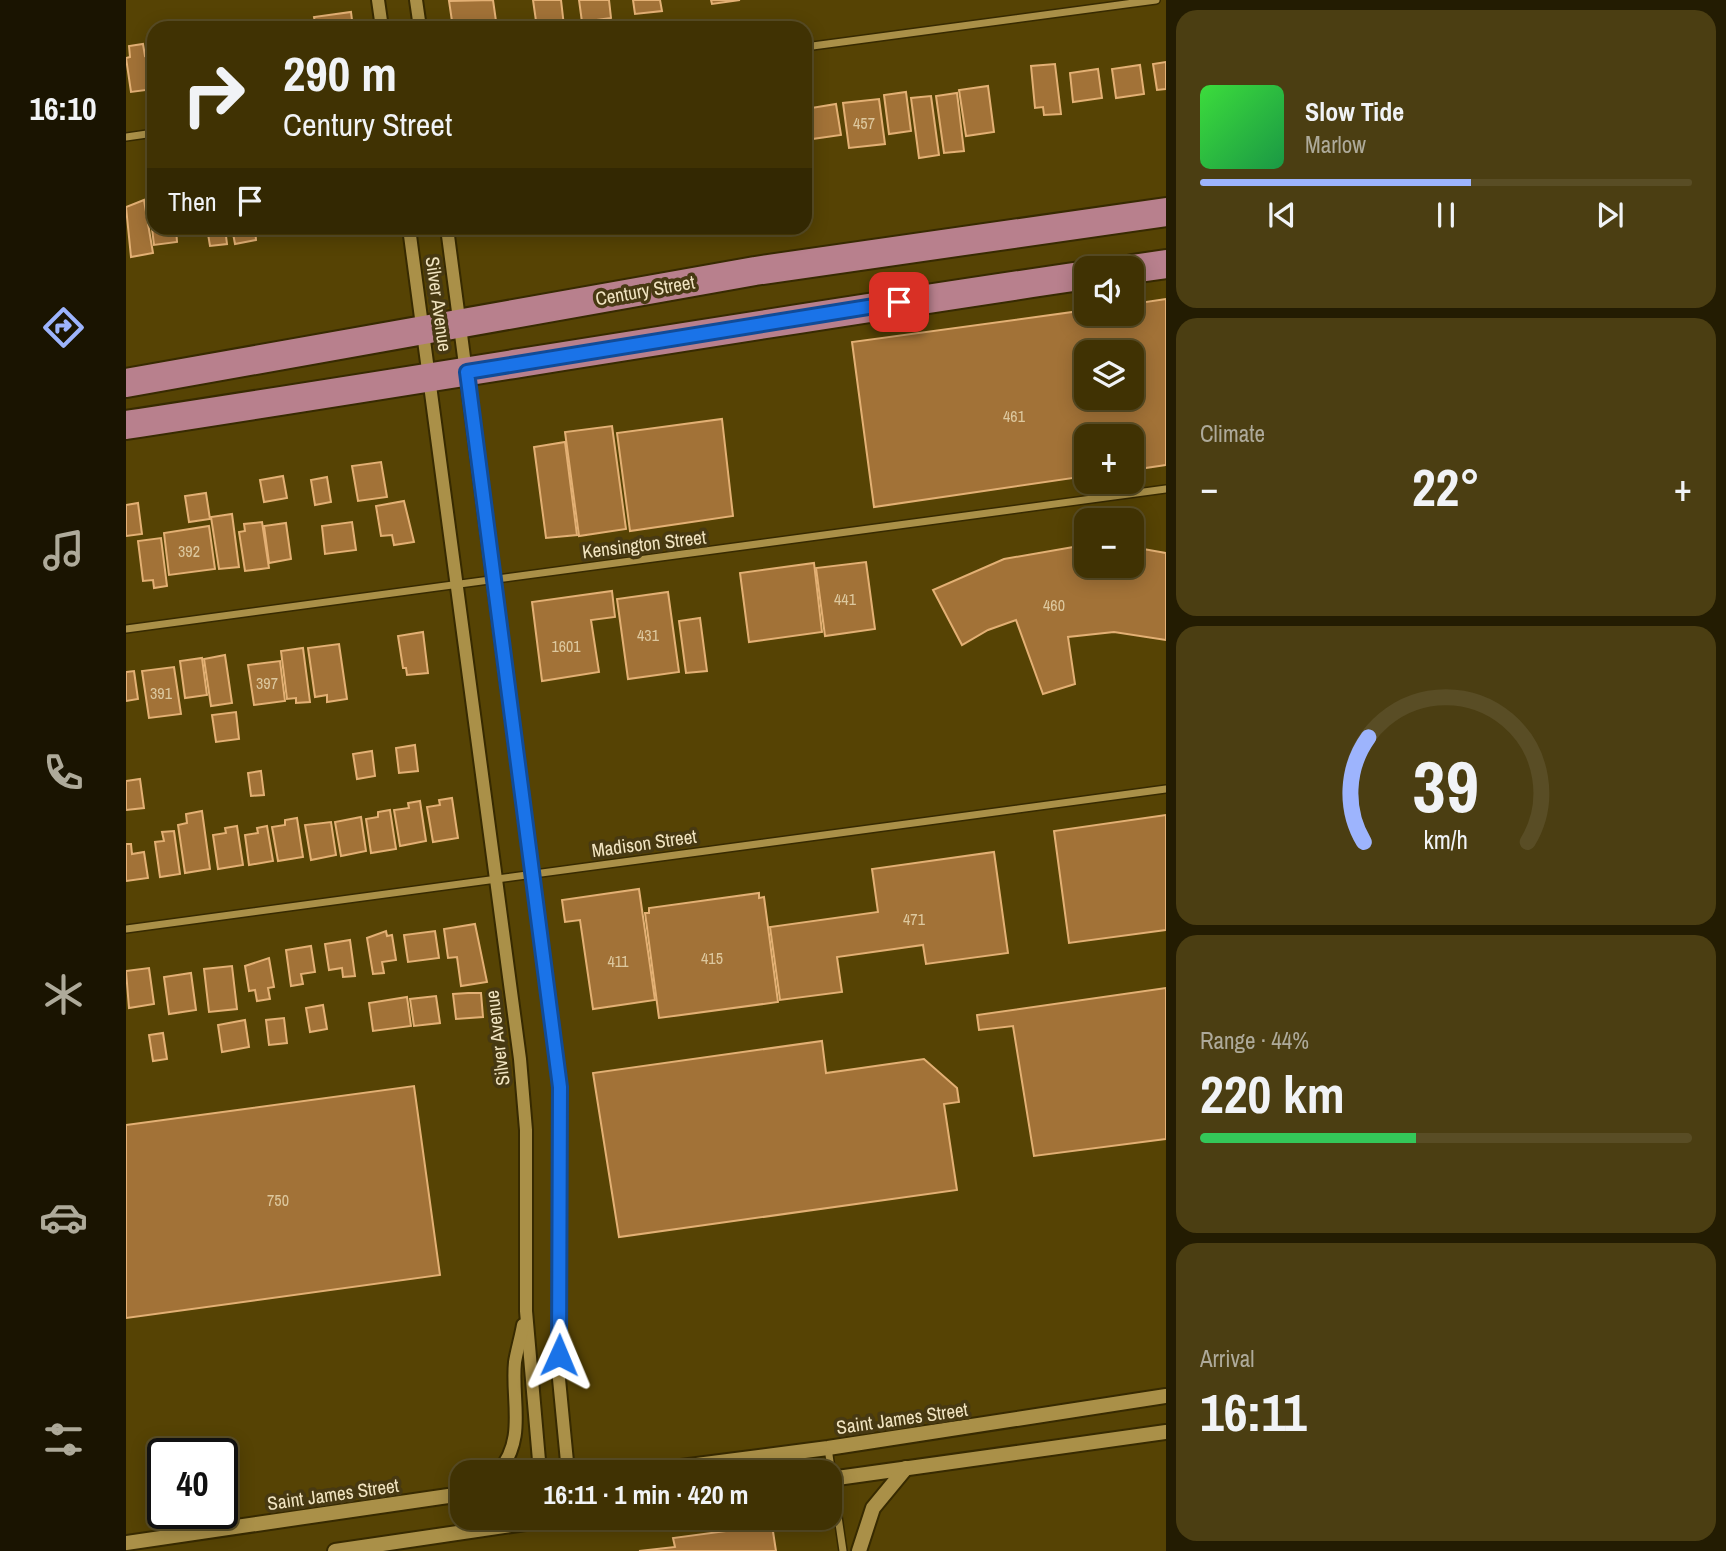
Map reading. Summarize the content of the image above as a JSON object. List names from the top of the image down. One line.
{"streets":{"main road":["Century Street","Saint James Street"],"street":["Silver Avenue","Kensington Street","Madison Street"]},"crossings":[["Century Street","Silver Avenue"],["Silver Avenue","Kensington Street"],["Silver Avenue","Madison Street"]],"house_numbers":["457","461","392","441","460","431","1601","397","391","471","415","411","750"],"page":{"tabs":"16:10","turn":["290 m","Century Street"],"song":["Slow Tide","Marlow"],"then":"Then","map_buttons":["+","−"],"tile":["Climate",["Range · 44%","220 km"],["Arrival","16:11"]],"heat":["−","22°","+"],"limit":"40","trip":"16:11 · 1 min · 420 m","gauge":["39","km/h"]}}
